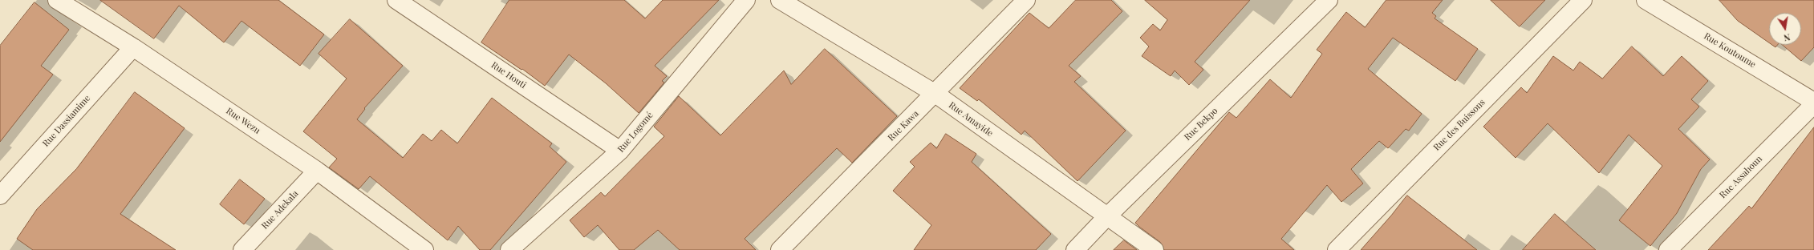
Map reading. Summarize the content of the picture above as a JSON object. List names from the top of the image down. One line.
{"streets":{"street":["Rue Koutoume","Rue Houti","Rue Amayide","Rue Dassiamime","Rue Wezu","Rue Bekpo","Rue des Buissons","Rue Kawa","Rue Logomé","Rue Assahoun","Rue Adekala"]},"crossings":[["Rue Houti","Rue Logomé"],["Rue Amayide","Rue Bekpo"],["Rue Amayide","Rue Kawa"],["Rue Dassiamime","Rue Wezu"],["Rue Wezu","Rue Adekala"]],"north":"bottom"}
